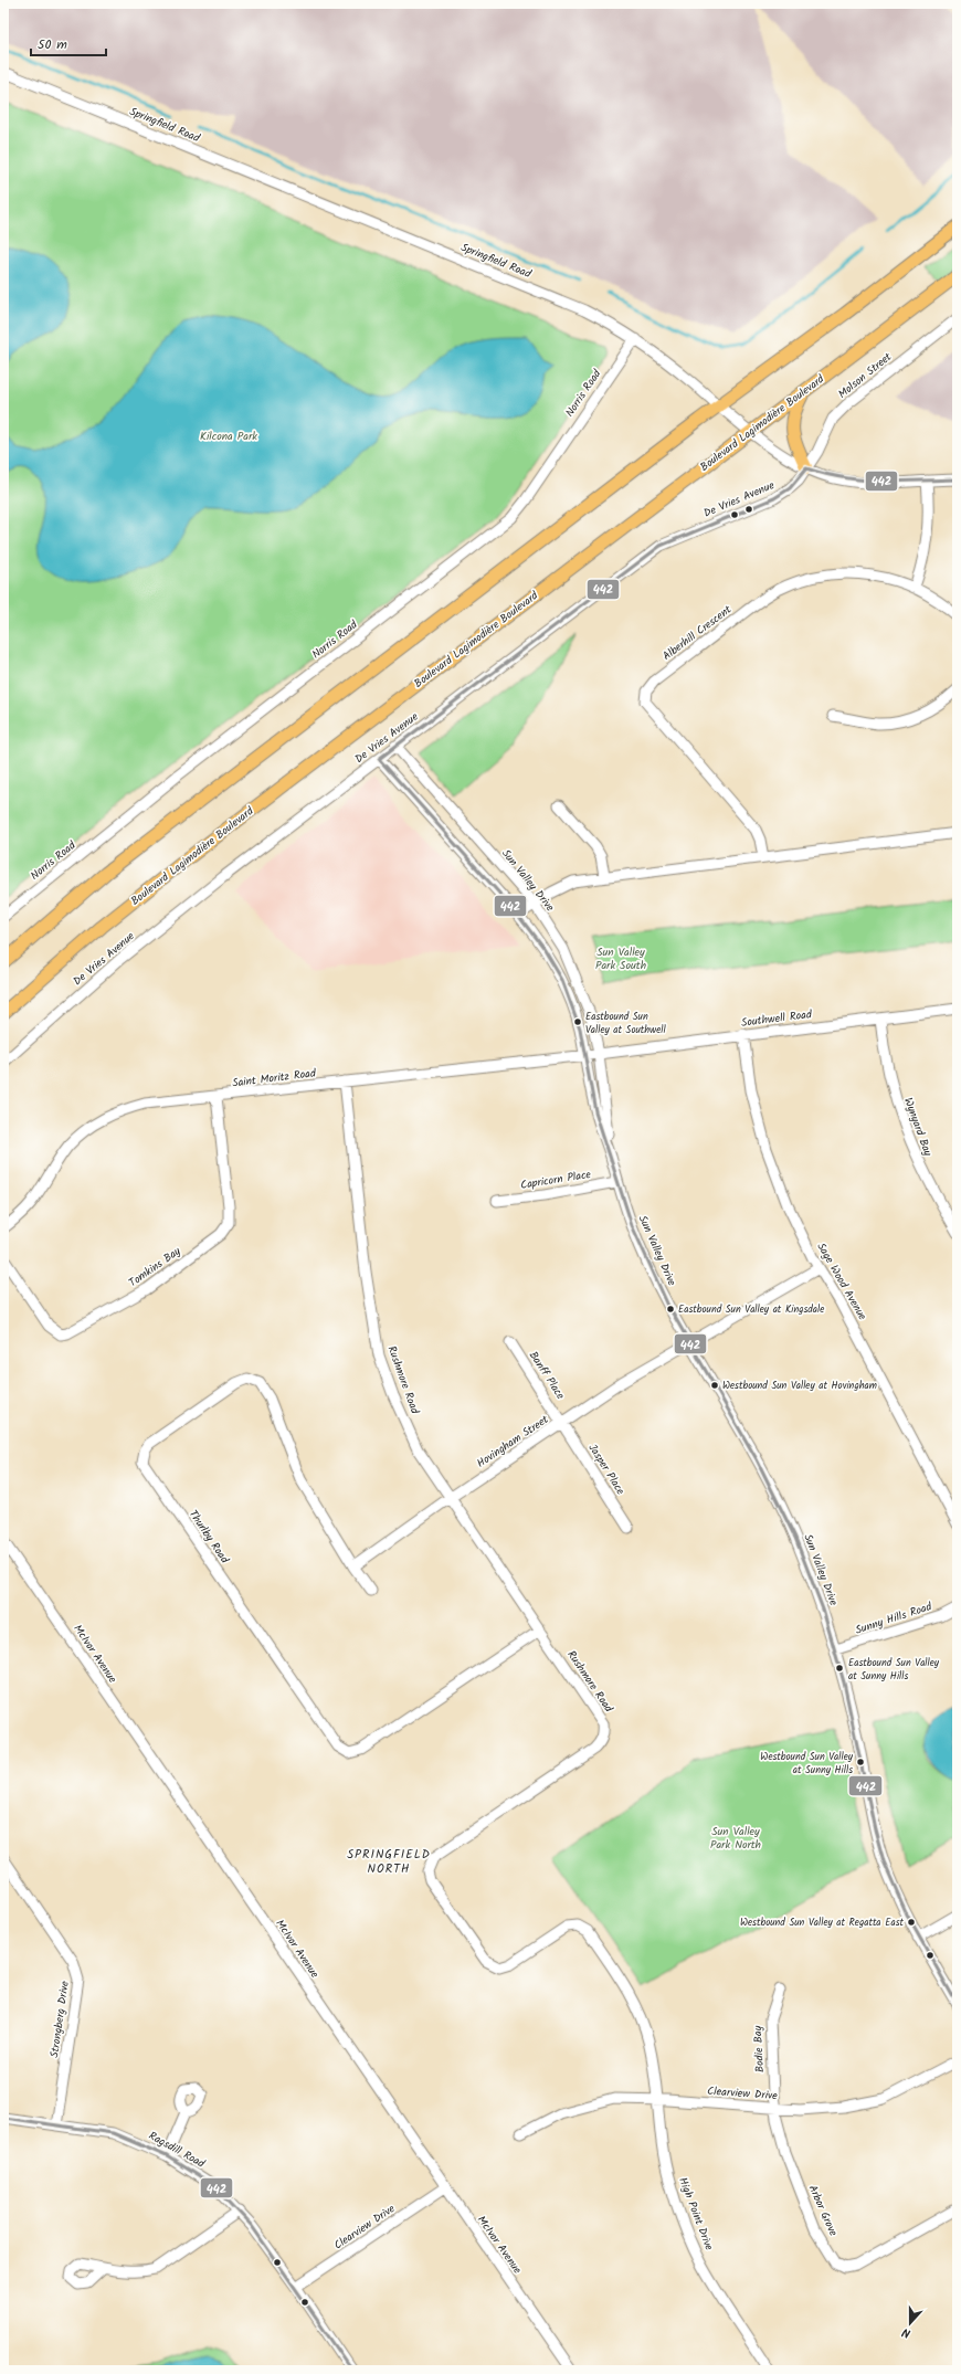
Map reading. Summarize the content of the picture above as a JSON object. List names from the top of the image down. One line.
{"streets":{"main road":["Boulevard Lagimodière Boulevard"],"street":["Springfield Road","Molson Street","Norris Road","De Vries Avenue","Alberhill Crescent","Sun Valley Drive","Southwell Road","Saint Moritz Road","Wynyard Bay","Capricorn Place","Tomkins Bay","Sage Wood Avenue","Banff Place","Rushmore Road","Hovingham Street","Jasper Place","Thurlby Road","Sunny Hills Road","McIvor Avenue","Strongberg Drive","Bodie Bay","Clearview Drive","Ragsdill Road","Arbor Grove","High Point Drive"]},"crossings":[["Springfield Road","Molson Street"],["Springfield Road","Norris Road"],["Springfield Road","Boulevard Lagimodière Boulevard"],["Springfield Road","De Vries Avenue"],["Molson Street","De Vries Avenue"],["De Vries Avenue","Sun Valley Drive"],["Sun Valley Drive","Southwell Road"],["Sun Valley Drive","Saint Moritz Road"],["Sun Valley Drive","Capricorn Place"],["Sun Valley Drive","Hovingham Street"],["Sun Valley Drive","Sunny Hills Road"],["Southwell Road","Saint Moritz Road"],["Southwell Road","Wynyard Bay"],["Southwell Road","Sage Wood Avenue"],["Saint Moritz Road","Tomkins Bay"],["Saint Moritz Road","Rushmore Road"],["Sage Wood Avenue","Hovingham Street"],["Banff Place","Hovingham Street"],["Banff Place","Jasper Place"],["Rushmore Road","Hovingham Street"],["Rushmore Road","Thurlby Road"],["Rushmore Road","Clearview Drive"],["Rushmore Road","High Point Drive"],["Hovingham Street","Jasper Place"],["Hovingham Street","Thurlby Road"],["McIvor Avenue","Clearview Drive"],["Strongberg Drive","Ragsdill Road"],["Bodie Bay","Clearview Drive"],["Bodie Bay","Arbor Grove"],["Clearview Drive","Ragsdill Road"],["Clearview Drive","Arbor Grove"],["Clearview Drive","High Point Drive"]],"districts":["SPRINGFIELD NORTH"],"parks":["Kilcona Park","Sun Valley Park South","Sun Valley Park North"],"places":["Eastbound Sun Valley at Southwell","Eastbound Sun Valley at Kingsdale","Westbound Sun Valley at Hovingham","Eastbound Sun Valley at Sunny Hills","Westbound Sun Valley at Sunny Hills","Westbound Sun Valley at Regatta East"],"lines":["transit line 442"],"scale_bar":"50 m","north":"bottom"}
